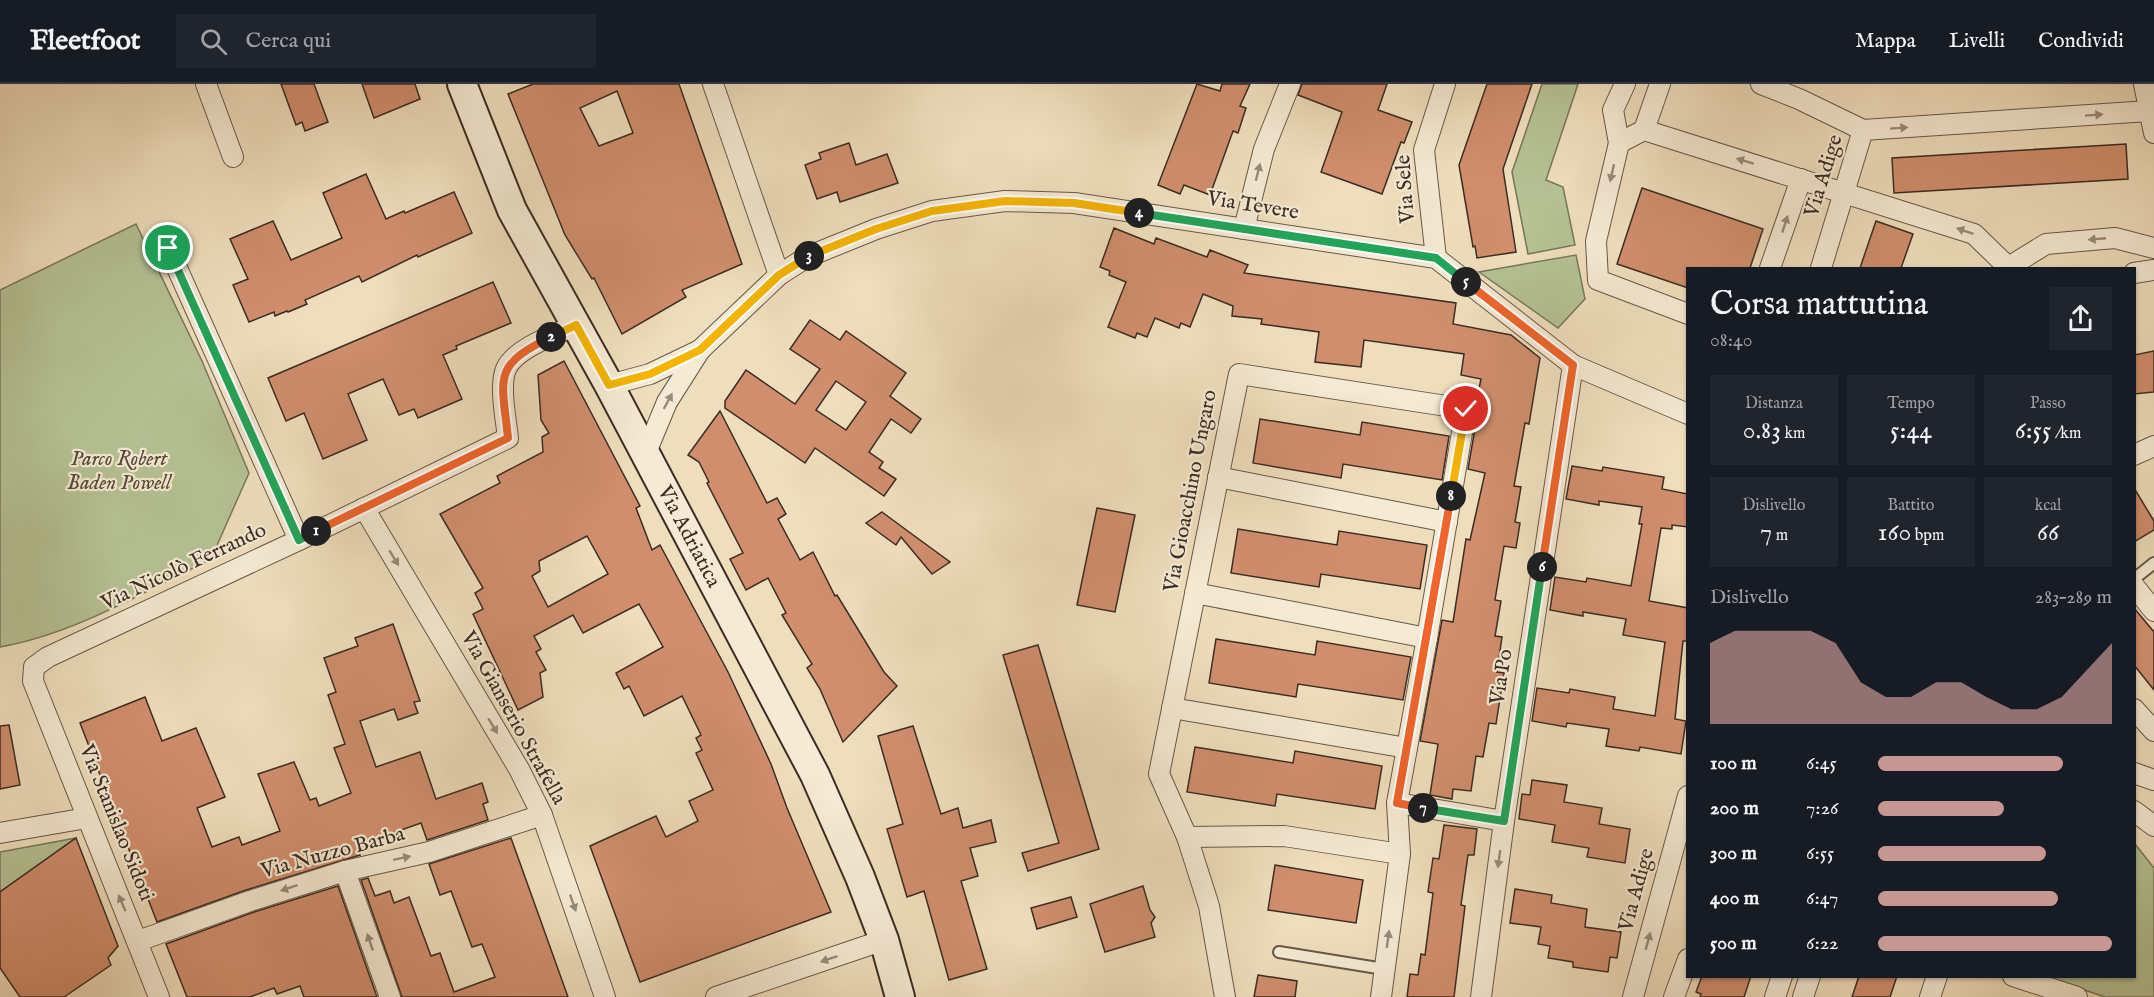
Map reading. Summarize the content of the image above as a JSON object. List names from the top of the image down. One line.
{"streets":{"street":["Via Adige","Via Sele","Via Tevere","Via Gioacchino Ungaro","Via Adriatica","Via Nicolò Ferrando","Via Po","Via Gianserio Strafella","Via Stanislao Sidoti","Via Nuzzo Barba"]},"crossings":[["Via Sele","Via Tevere"],["Via Tevere","Via Po"],["Via Adriatica","Via Nicolò Ferrando"],["Via Nicolò Ferrando","Via Gianserio Strafella"],["Via Nicolò Ferrando","Via Stanislao Sidoti"],["Via Gianserio Strafella","Via Nuzzo Barba"],["Via Stanislao Sidoti","Via Nuzzo Barba"]],"one_way":["Via Adige","Via Gianserio Strafella","Via Stanislao Sidoti"],"parks":["Parco Robert Baden Powell"],"page":{"header":"Fleetfoot","search":"Cerca qui","nav":["Mappa","Livelli","Condividi"],"pins":["4","3","5","2","8","1","6","7"],"heading":["Corsa mattutina","08:40"],"stats":[["Distanza","0.83 km"],["Tempo","5:44"],["Passo","6:55 /km"],["Dislivello","7 m"],["Battito","160 bpm"],["kcal","66"]],"chart":["Dislivello","283–289 m"],"list":[{"name":"100 m","note":"6:45"},{"name":"200 m","note":"7:26"},{"name":"300 m","note":"6:55"},{"name":"400 m","note":"6:47"},{"name":"500 m","note":"6:22"}]}}
